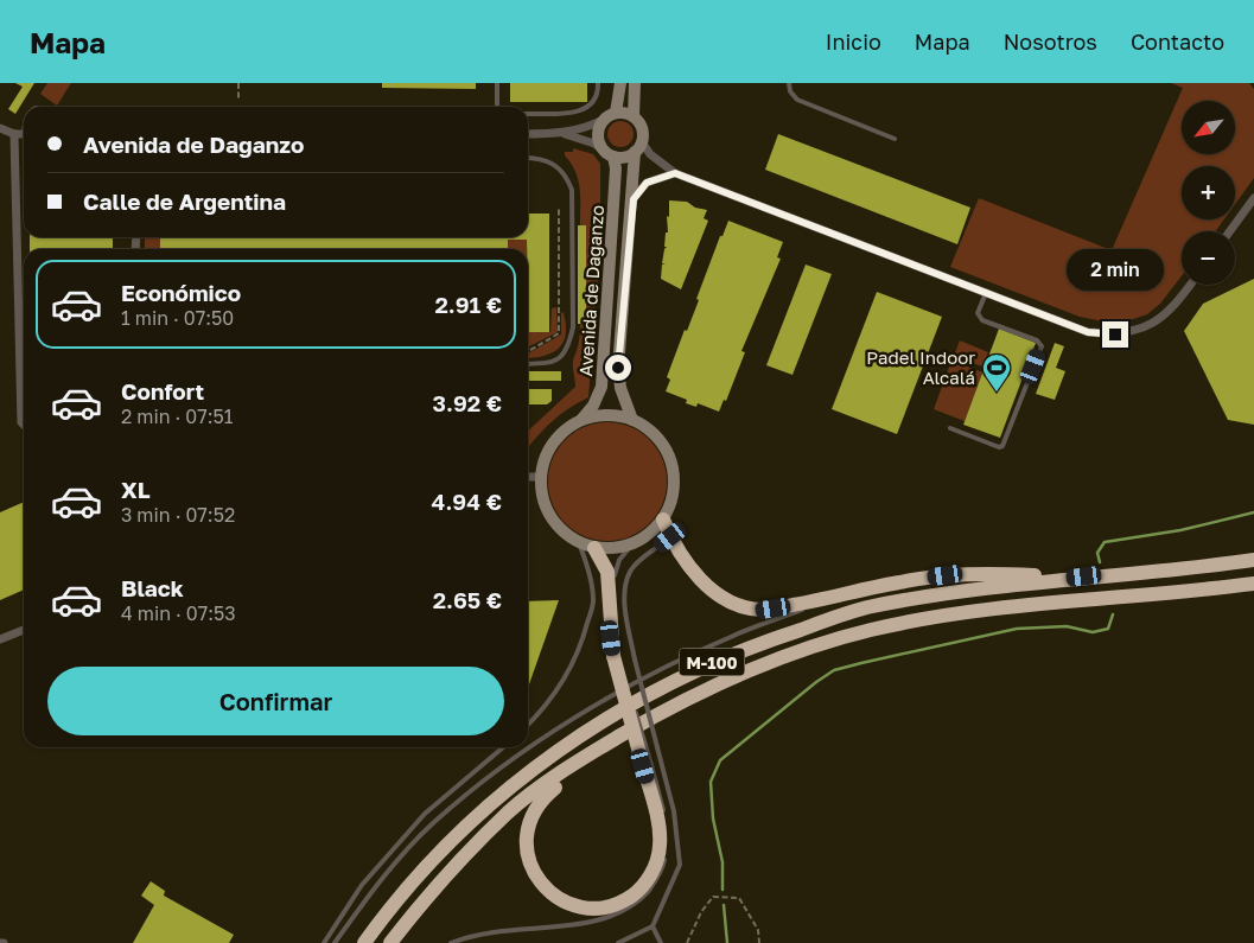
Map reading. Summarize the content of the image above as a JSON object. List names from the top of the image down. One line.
{"streets":{"highway":["M-100"],"main road":["Avenida de Daganzo"]},"places":{"sports":["Padel Indoor Alcalá"]},"north":"bottom left","page":{"header":"Mapa","nav":["Inicio","Mapa","Nosotros","Contacto"],"map_buttons":["+","−"],"banner":["Avenida de Daganzo","Calle de Argentina"],"bubble":"2 min","list":[{"name":"Económico","note":"1 min · 07:50","value":"2.91 €"},{"name":"Confort","note":"2 min · 07:51","value":"3.92 €"},{"name":"XL","note":"3 min · 07:52","value":"4.94 €"},{"name":"Black","note":"4 min · 07:53","value":"2.65 €"}],"buttons":"Confirmar"}}
